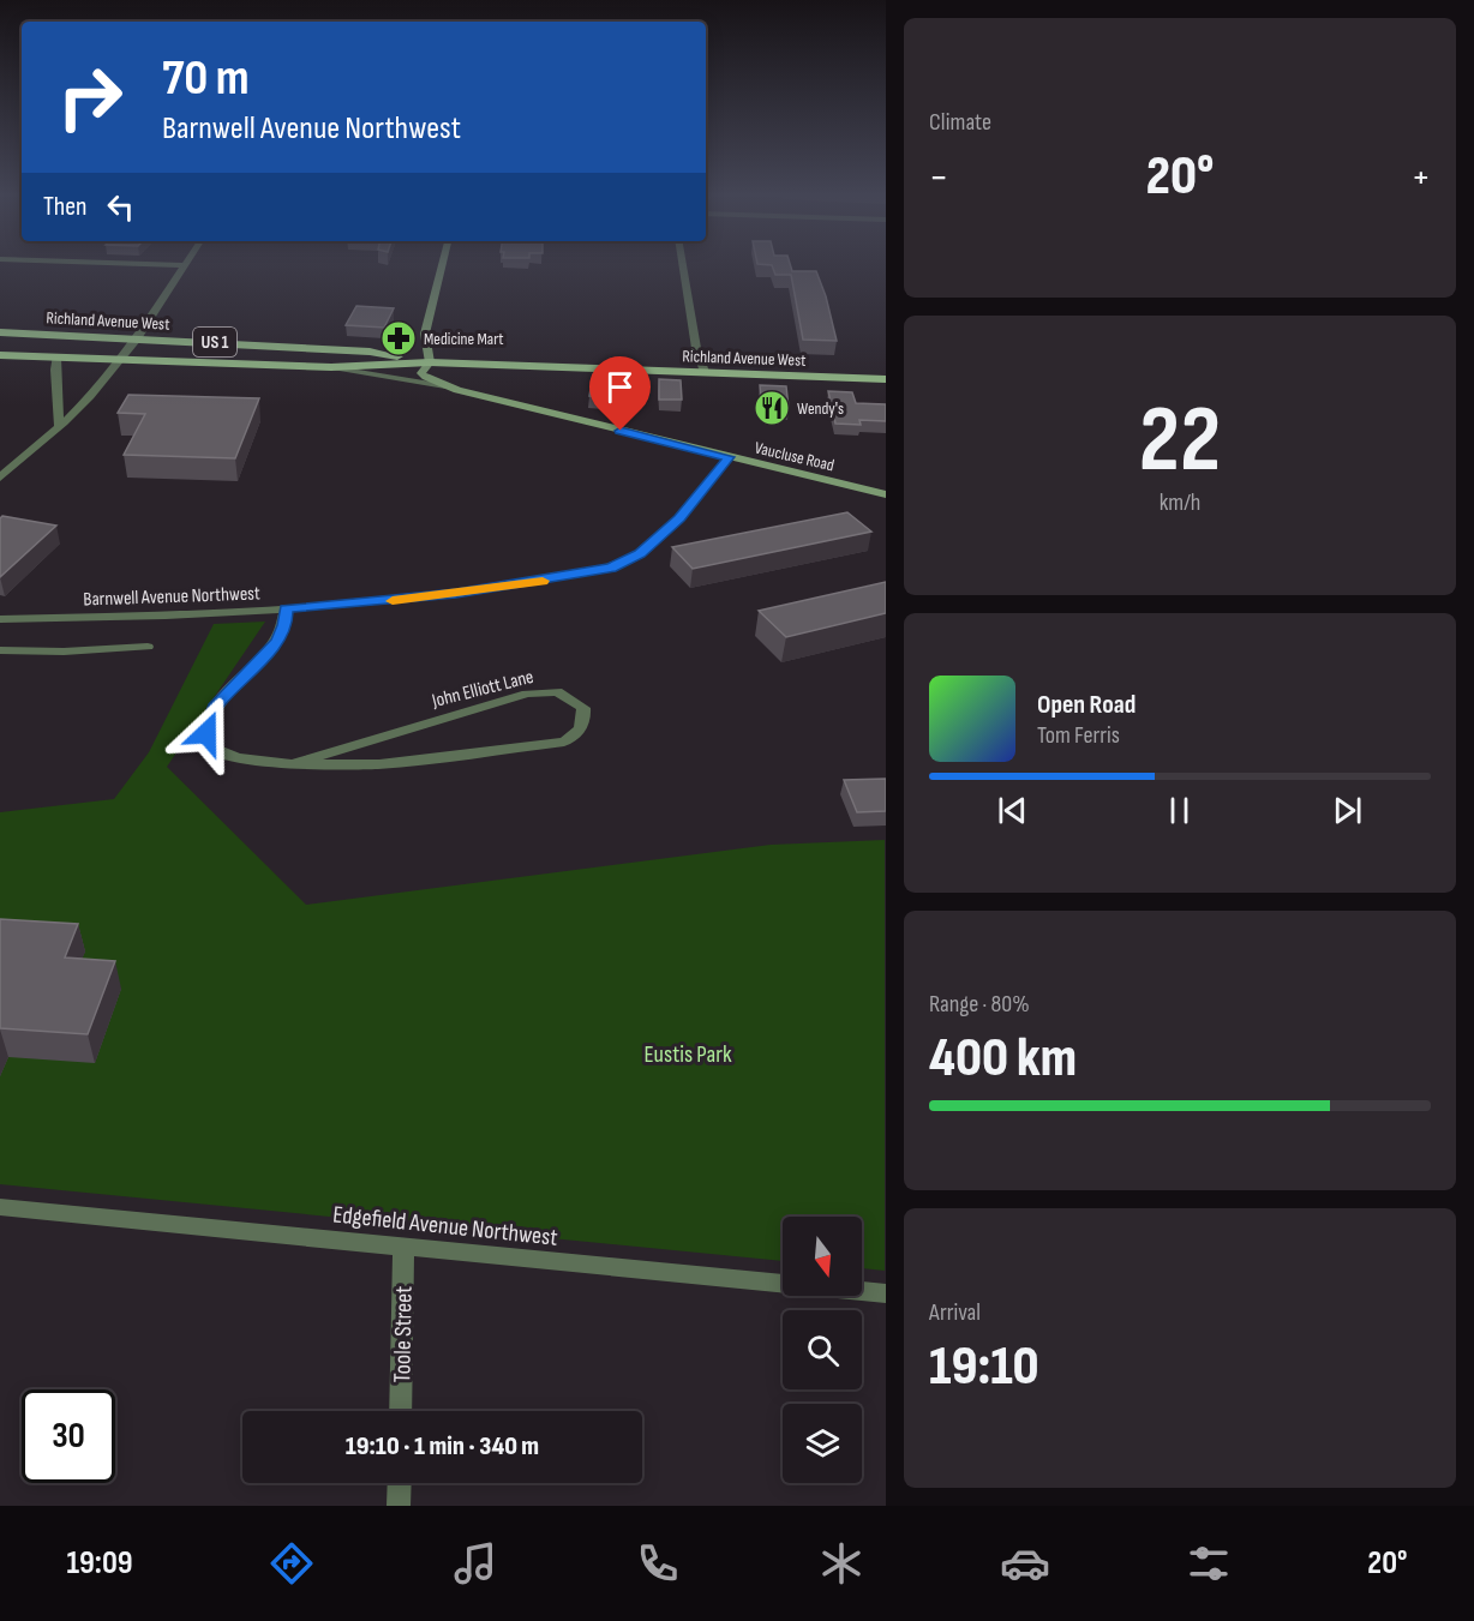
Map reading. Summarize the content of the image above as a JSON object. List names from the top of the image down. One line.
{"streets":{"main road":["Richland Avenue West","US 1"],"street":["Vaucluse Road","Barnwell Avenue Northwest","John Elliott Lane","Edgefield Avenue Northwest","Toole Street"]},"crossings":[["Vaucluse Road","Barnwell Avenue Northwest"],["Barnwell Avenue Northwest","John Elliott Lane"],["Edgefield Avenue Northwest","Toole Street"]],"parks":["Eustis Park"],"places":{"pharmacy":["Medicine Mart"],"restaurant":["Wendy's"]},"north":"bottom","page":{"tile":["Climate",["22","km/h"],["Range · 80%","400 km"],["Arrival","19:10"]],"turn":["70 m","Barnwell Avenue Northwest"],"heat":["−","20°","+"],"then":"Then","song":["Open Road","Tom Ferris"],"limit":"30","trip":"19:10 · 1 min · 340 m","tabs":["19:09","20°"]}}
